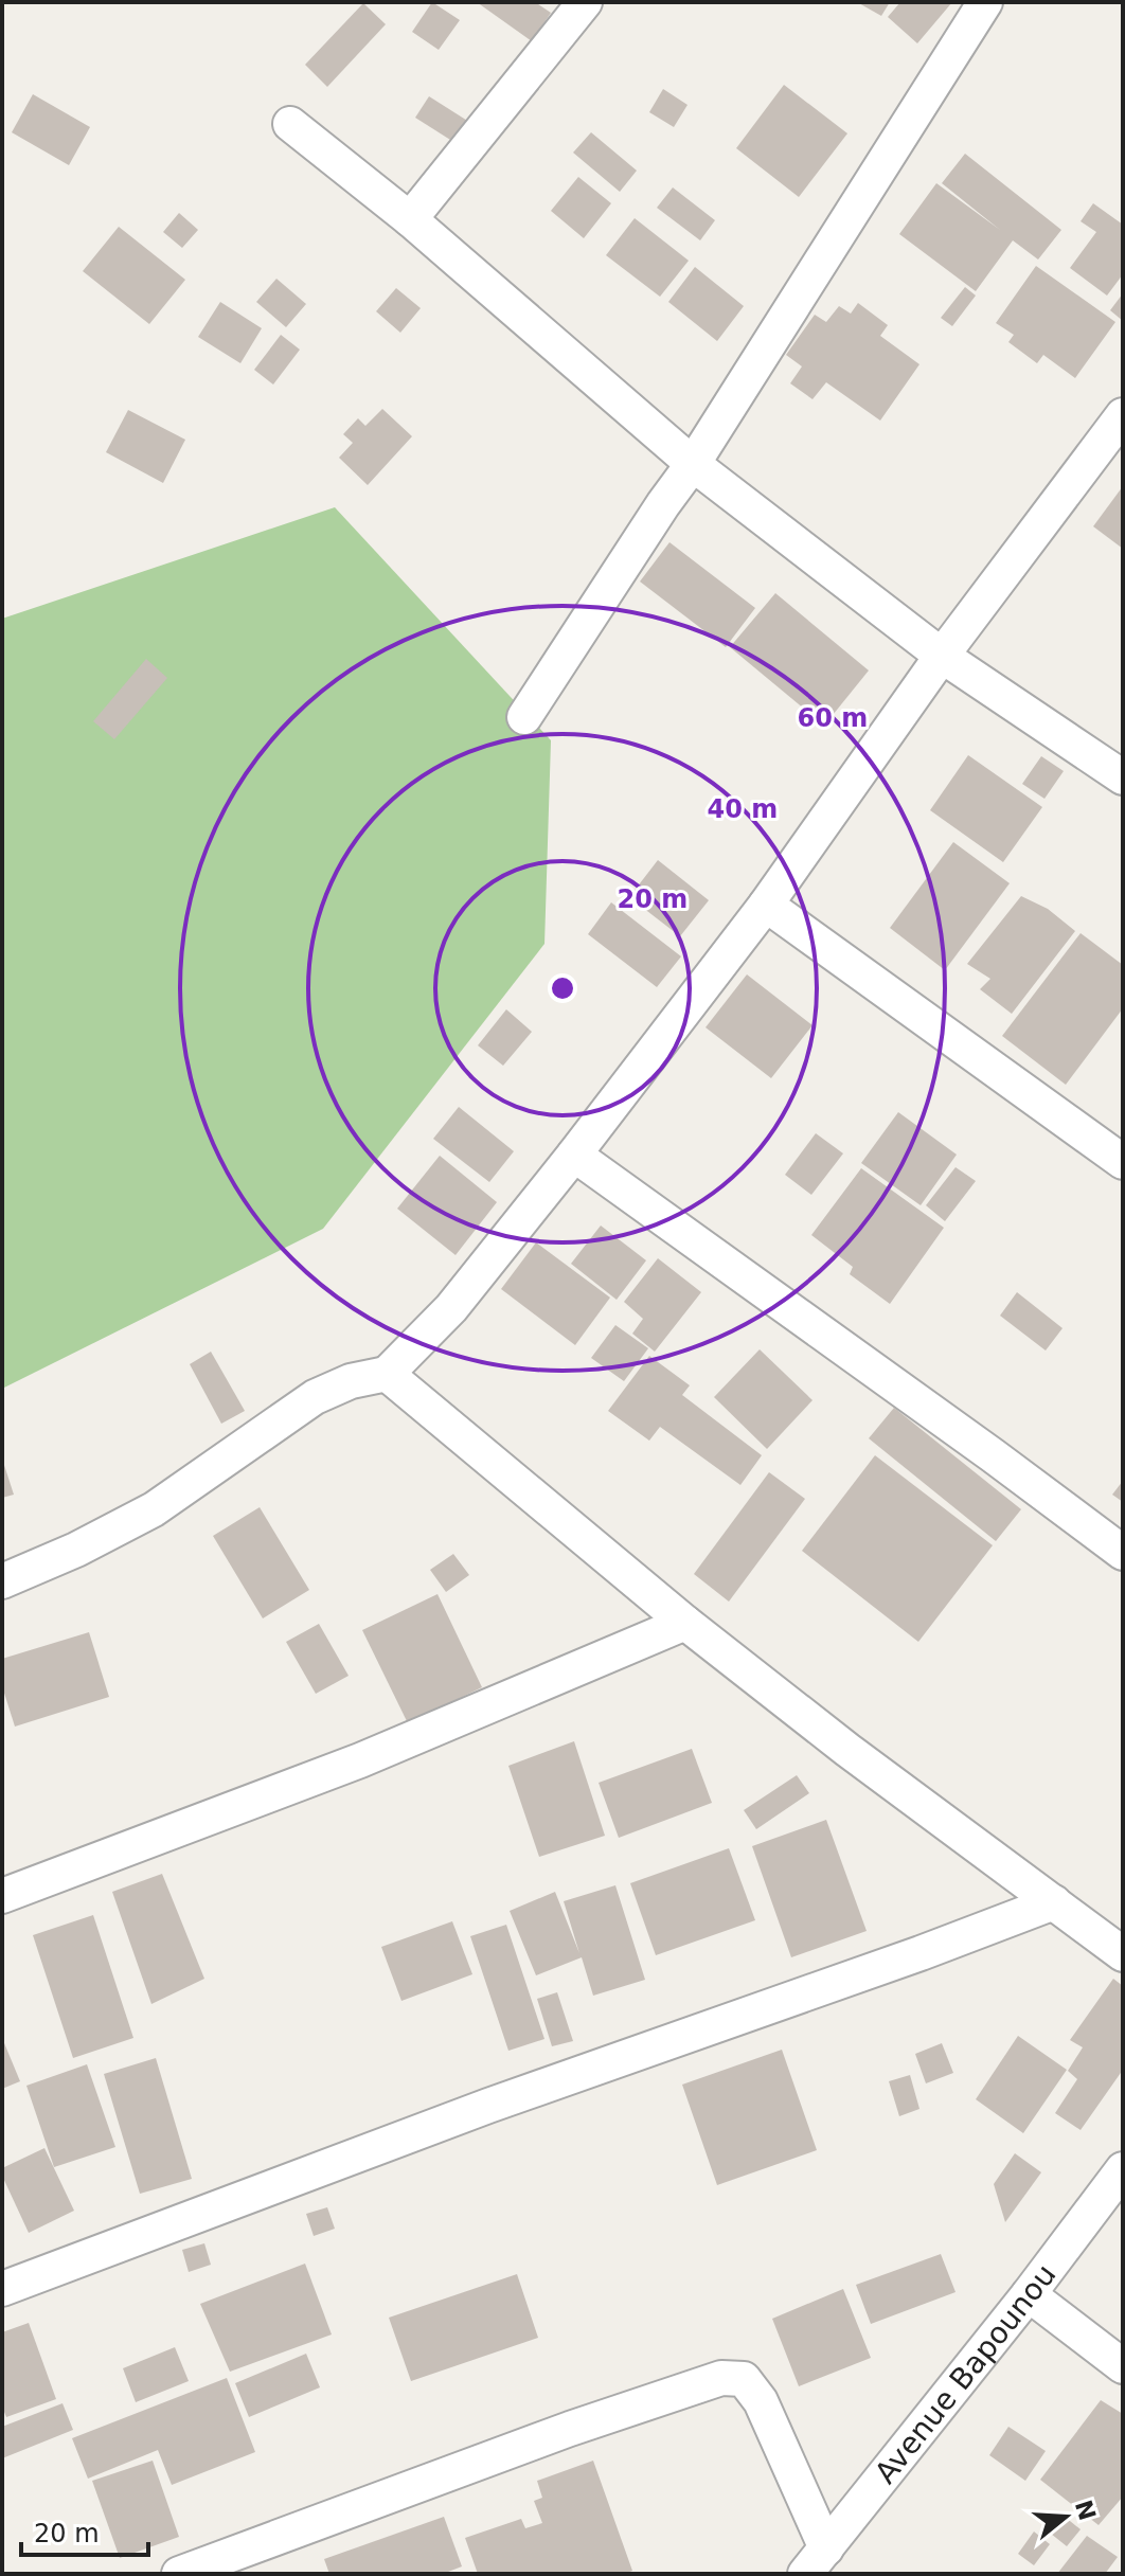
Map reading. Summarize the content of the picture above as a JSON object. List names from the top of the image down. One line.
{"streets":{"street":["Avenue Bapounou"]},"scale_bar":"20 m","north":"right","rings":["60 m","40 m","20 m"]}
